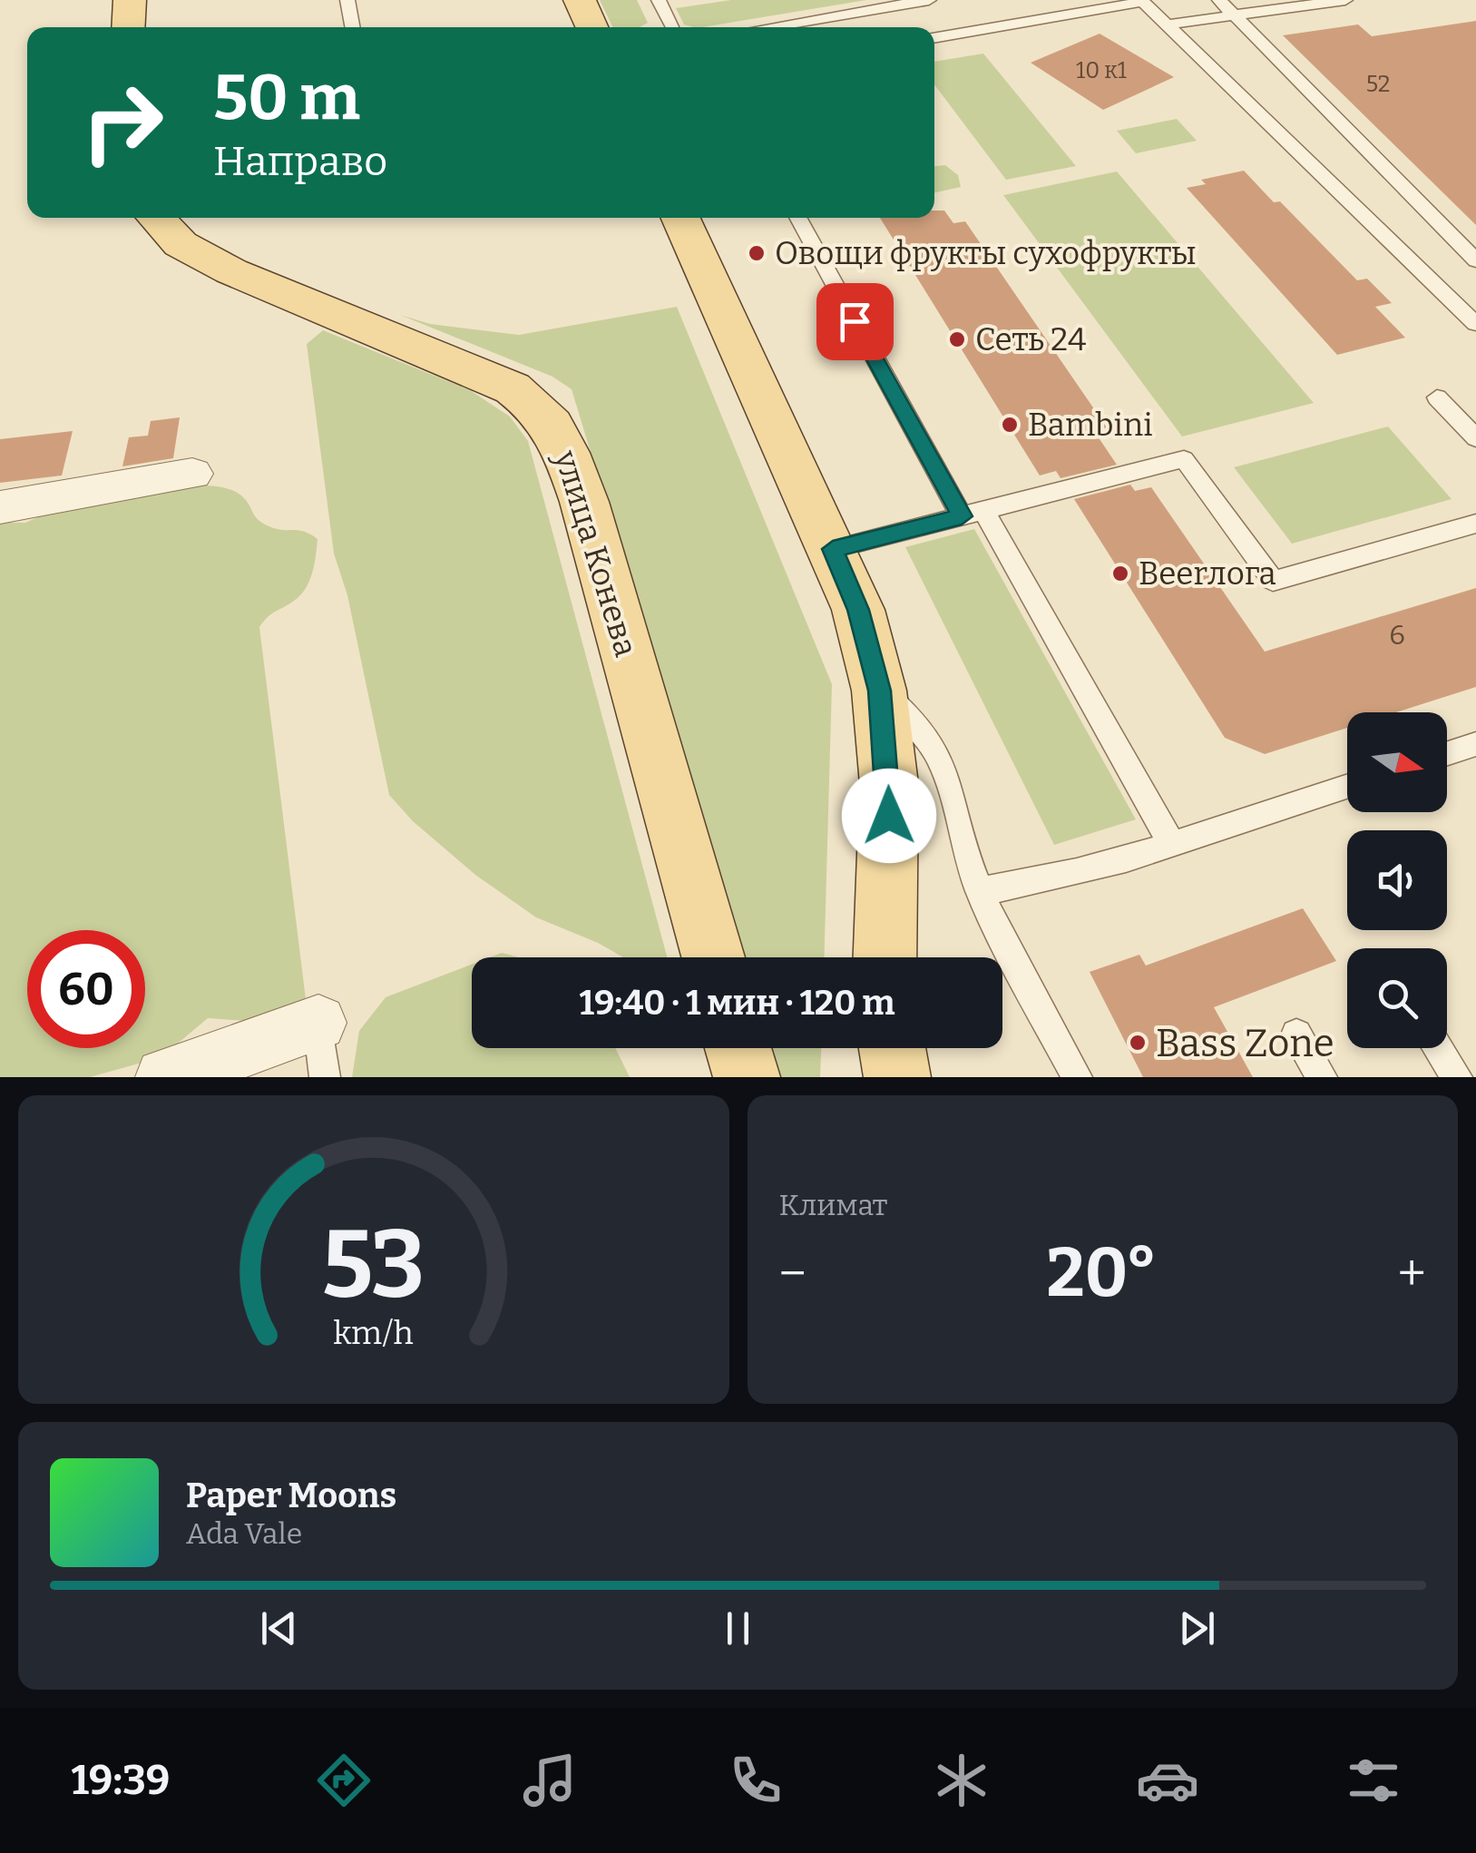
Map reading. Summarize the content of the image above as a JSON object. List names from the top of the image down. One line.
{"streets":{"main road":["улица Конева"]},"places":["Овощи фрукты сухофрукты","Сеть 24","Bambini","Beerлога","Bass Zone"],"house_numbers":["10 к1","52","6"],"north":"right","page":{"turn":["50 m","Направо"],"limit":"60","trip":"19:40 · 1 мин · 120 m","tile":"Климат","heat":["−","20°","+"],"song":["Paper Moons","Ada Vale"],"tabs":"19:39","gauge":["53","km/h"]}}
